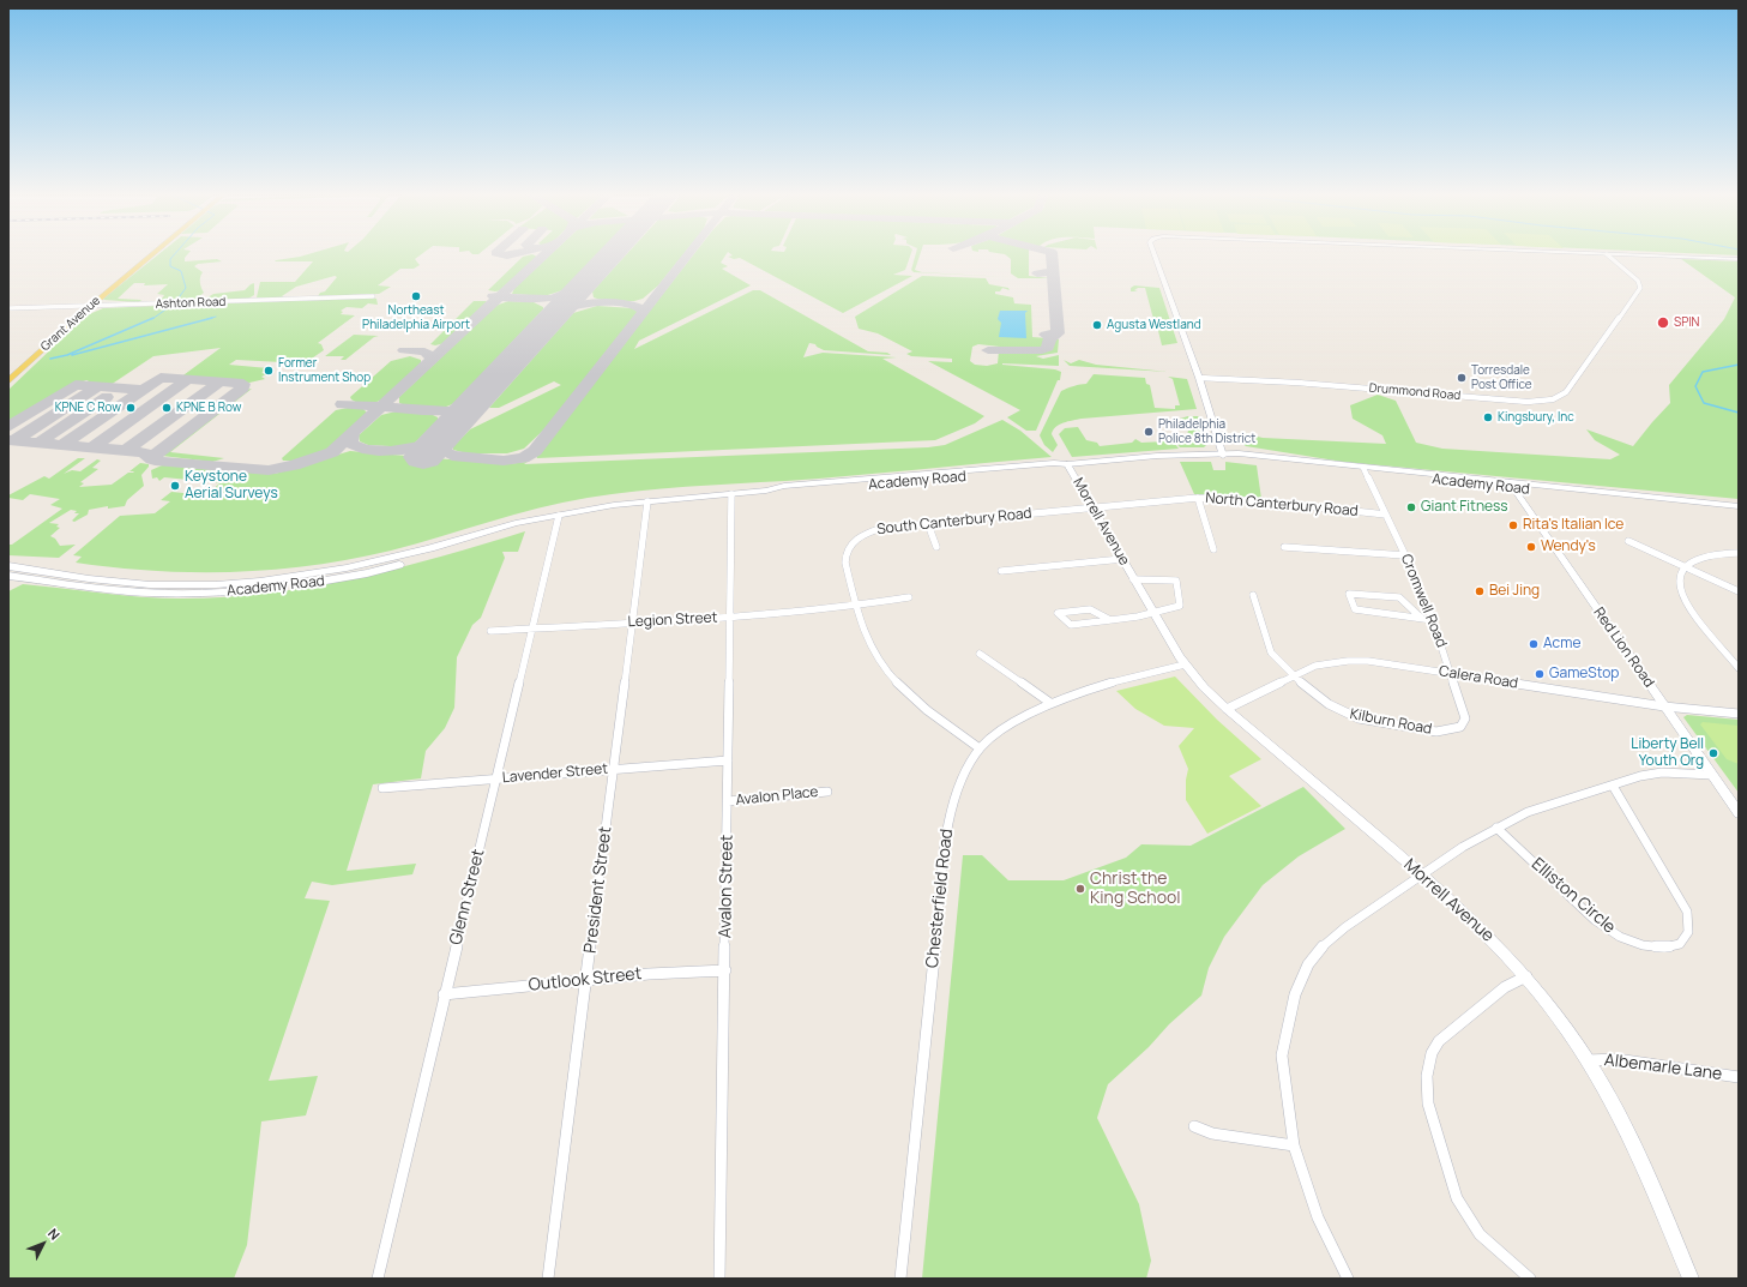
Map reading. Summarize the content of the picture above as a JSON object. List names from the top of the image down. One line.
{"streets":{"main road":["Grant Avenue","Academy Road"],"street":["Ashton Road","Drummond Road","North Canterbury Road","South Canterbury Road","Morrell Avenue","Cromwell Road","Legion Street","Red Lion Road","Calera Road","Kilburn Road","Lavender Street","Avalon Place","Avalon Street","President Street","Elliston Circle","Glenn Street","Chesterfield Road","Outlook Street","Albemarle Lane"]},"crossings":[["Ashton Road","Grant Avenue"],["Academy Road","Morrell Avenue"],["Academy Road","Cromwell Road"],["Academy Road","Red Lion Road"],["Academy Road","Avalon Street"],["Academy Road","President Street"],["Academy Road","Glenn Street"],["North Canterbury Road","South Canterbury Road"],["North Canterbury Road","Morrell Avenue"],["North Canterbury Road","Cromwell Road"],["South Canterbury Road","Morrell Avenue"],["South Canterbury Road","Legion Street"],["South Canterbury Road","Chesterfield Road"],["Morrell Avenue","Calera Road"],["Morrell Avenue","Chesterfield Road"],["Morrell Avenue","Albemarle Lane"],["Cromwell Road","Calera Road"],["Cromwell Road","Kilburn Road"],["Legion Street","Avalon Street"],["Legion Street","President Street"],["Legion Street","Glenn Street"],["Red Lion Road","Calera Road"],["Calera Road","Kilburn Road"],["Lavender Street","Avalon Street"],["Lavender Street","President Street"],["Lavender Street","Glenn Street"],["Avalon Place","Avalon Street"],["Avalon Street","Outlook Street"],["President Street","Outlook Street"],["Glenn Street","Outlook Street"]],"places":["Northeast Philadelphia Airport","SPIN","Agusta Westland","Former Instrument Shop","Torresdale Post Office","KPNE C Row","KPNE B Row","Kingsbury, Inc","Philadelphia Police 8th District","Keystone Aerial Surveys","Giant Fitness","Rita's Italian Ice","Wendy's","Bei Jing","Acme","GameStop","Liberty Bell Youth Org","Christ the King School"],"north":"top right"}
